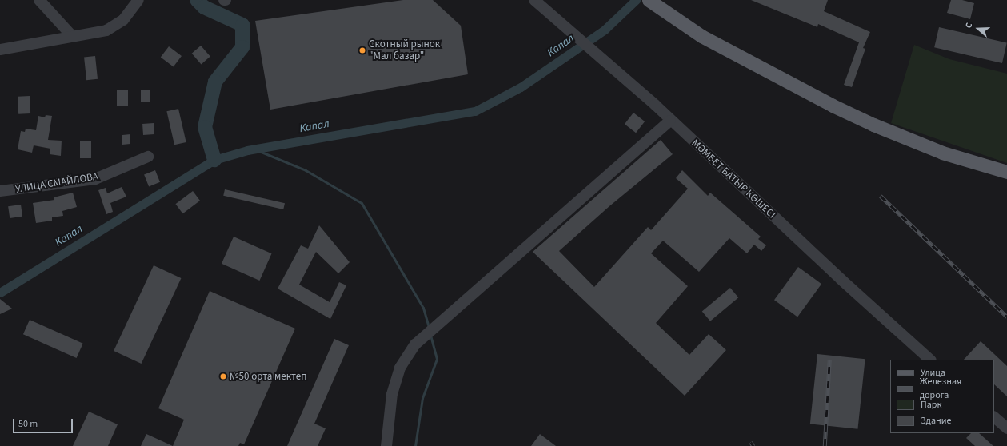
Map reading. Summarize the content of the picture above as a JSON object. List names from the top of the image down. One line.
{"streets":{"street":["МӘМБЕТ БАТЫР КӨШЕСІ","УЛИЦА СМАЙЛОВА"]},"water":["Капал"],"places":["Скотный рынок \"Мал базар\"","№50 орта мектеп"],"legend":["Улица","Железная дорога","Парк","Здание"],"scale_bar":"50 m","north":"left"}
